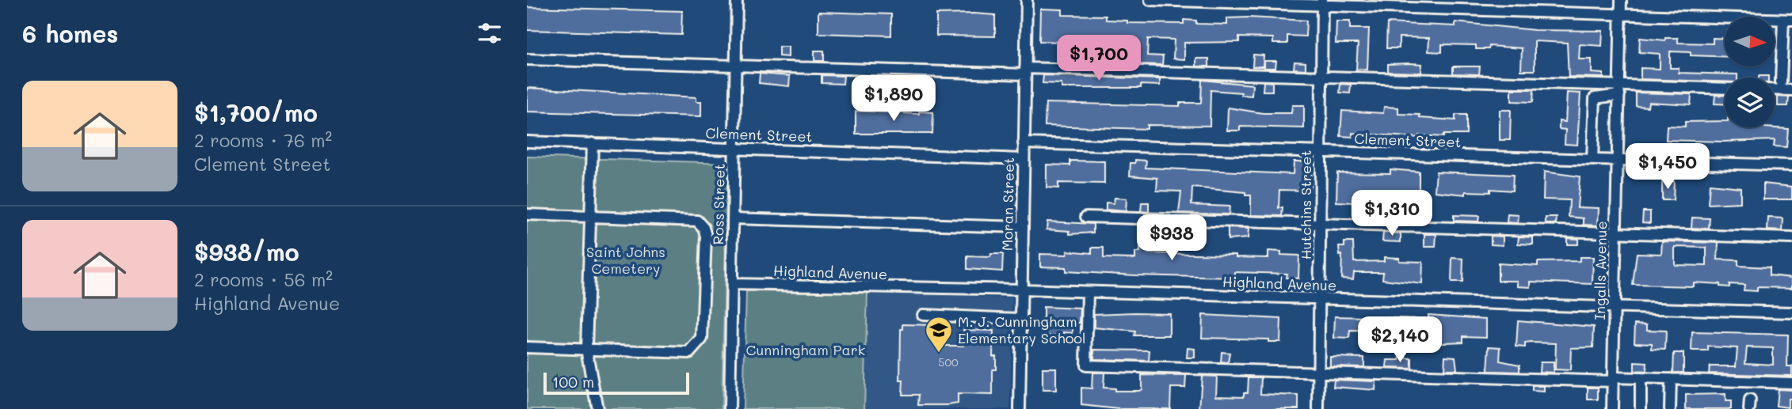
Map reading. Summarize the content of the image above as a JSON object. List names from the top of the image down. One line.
{"streets":{"street":["Clement Street","Ross Street","Moran Street","Hutchins Street","Ingalls Avenue","Highland Avenue"]},"crossings":[["Clement Street","Ross Street"],["Clement Street","Moran Street"],["Clement Street","Hutchins Street"],["Clement Street","Ingalls Avenue"],["Ross Street","Highland Avenue"],["Moran Street","Highland Avenue"],["Hutchins Street","Highland Avenue"],["Ingalls Avenue","Highland Avenue"]],"parks":["Saint Johns Cemetery","Cunningham Park"],"places":{"school or university":["M. J. Cunningham Elementary School"]},"house_numbers":["500"],"scale_bar":"100 m","north":"right","page":{"heading":"6 homes","price":["$1,700","$1,890","$1,450","$1,310","$938","$2,140"],"list":[{"name":"$1,700/mo","note":"2 rooms · 76 m² · Clement Street"},{"name":"$938/mo","note":"2 rooms · 56 m² · Highland Avenue"}],"scale":"100 m"}}
